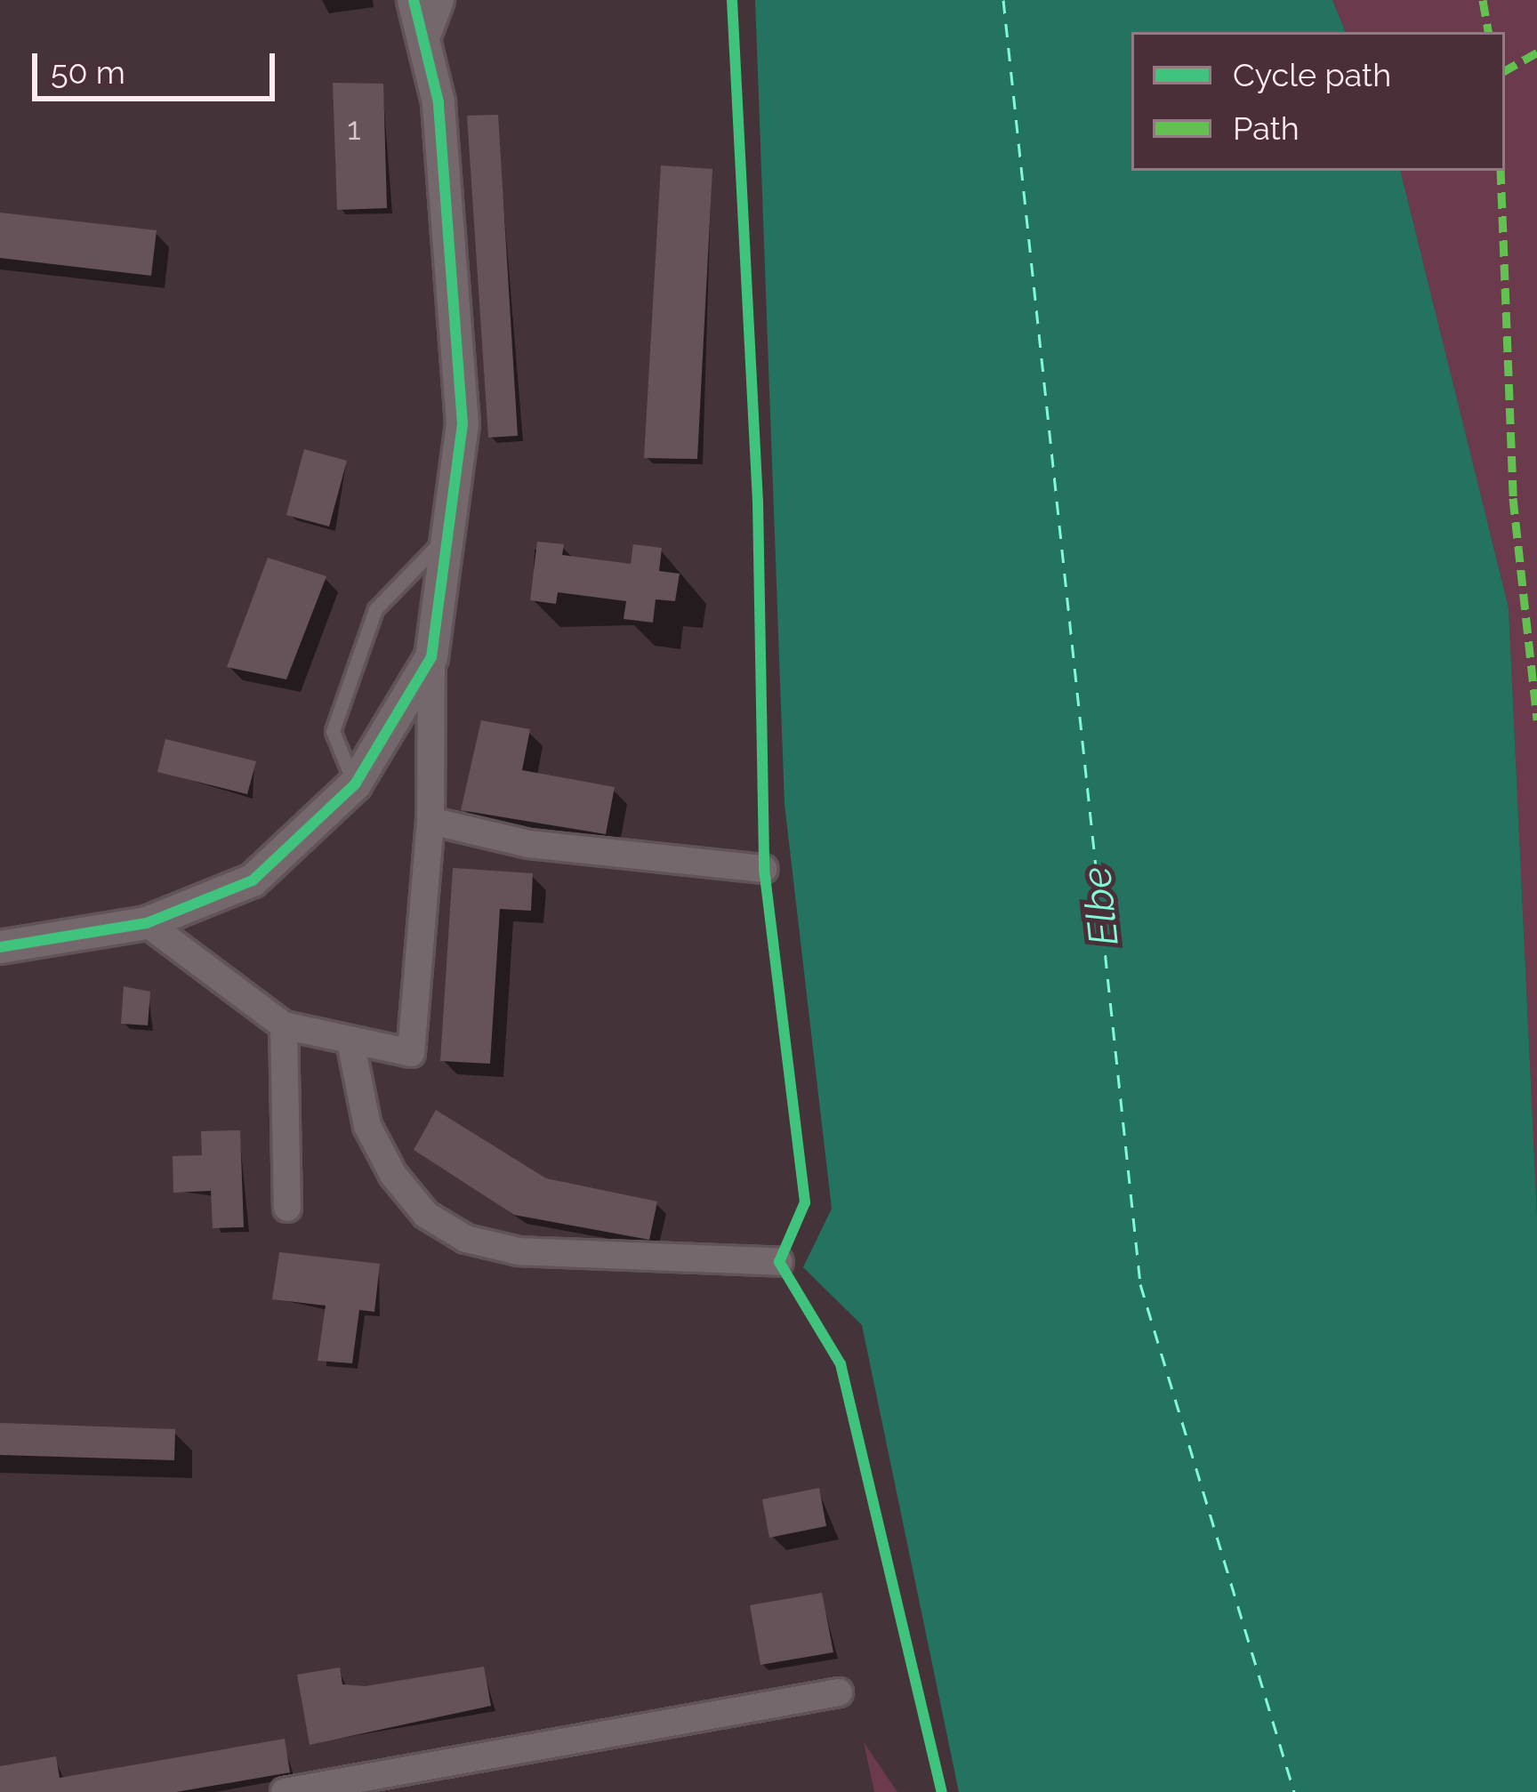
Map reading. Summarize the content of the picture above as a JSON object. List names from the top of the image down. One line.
{"water":["Elbe"],"house_numbers":["1"],"legend":["Cycle path","Path"],"scale_bar":"50 m"}
